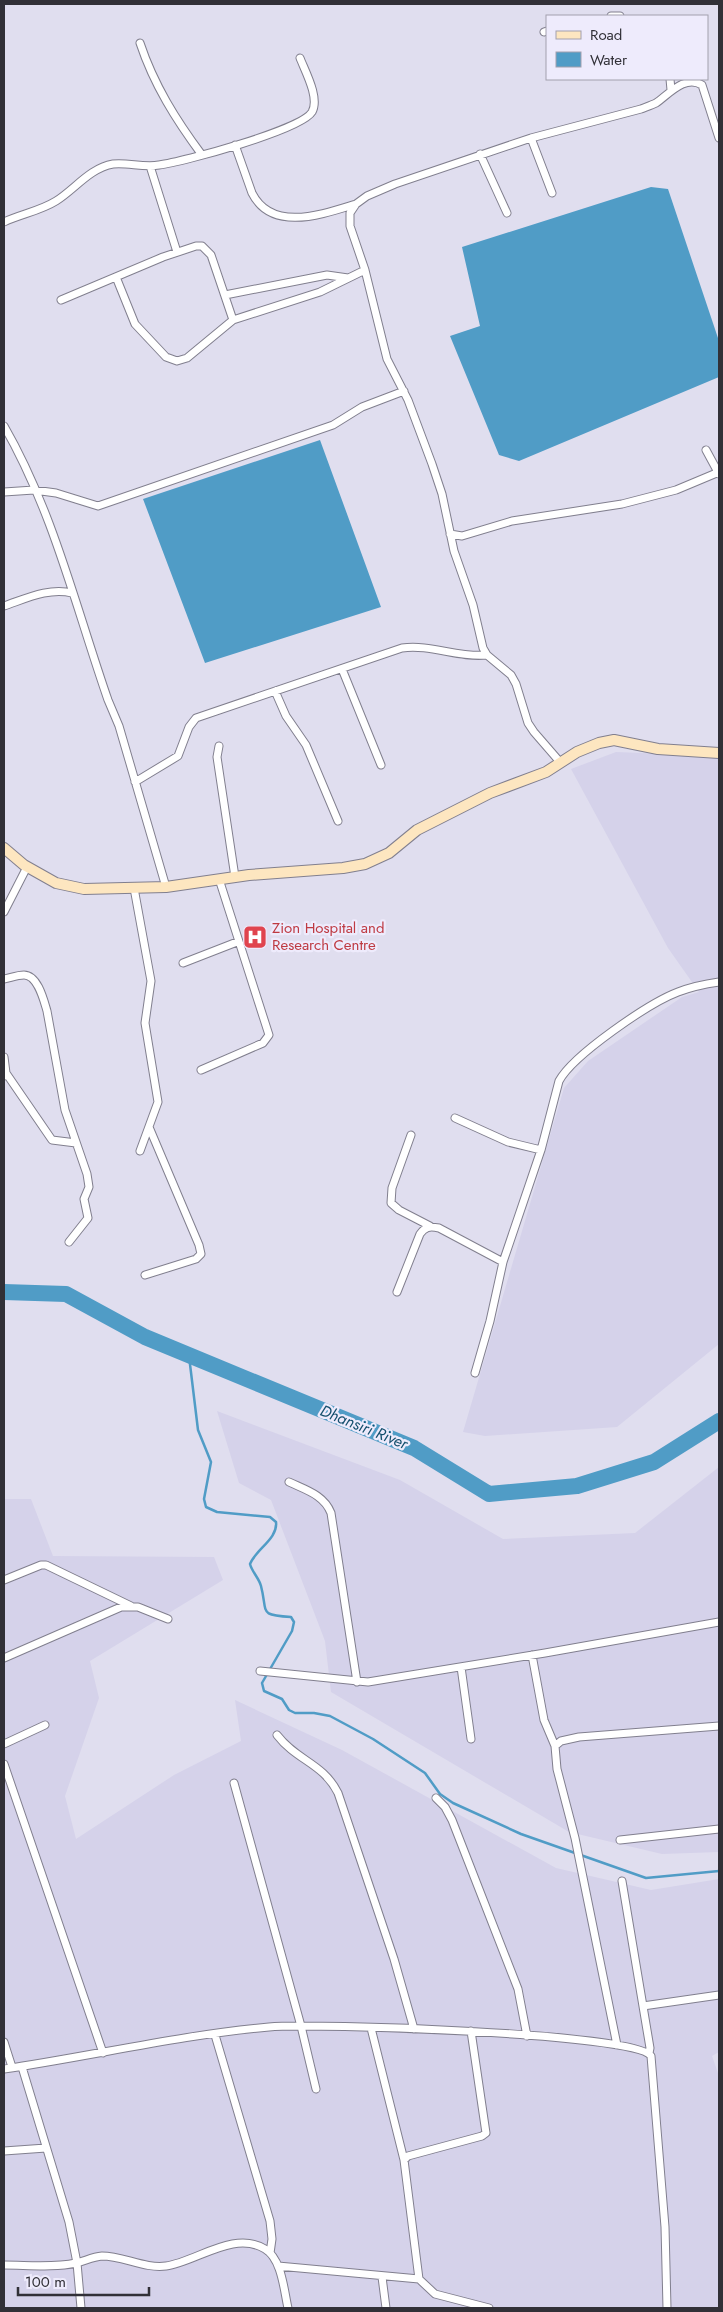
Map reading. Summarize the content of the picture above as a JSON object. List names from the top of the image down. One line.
{"water":["Dhansiri River"],"places":{"hospital":["Zion Hospital and Research Centre"]},"legend":["Road","Water"],"scale_bar":"100 m"}
